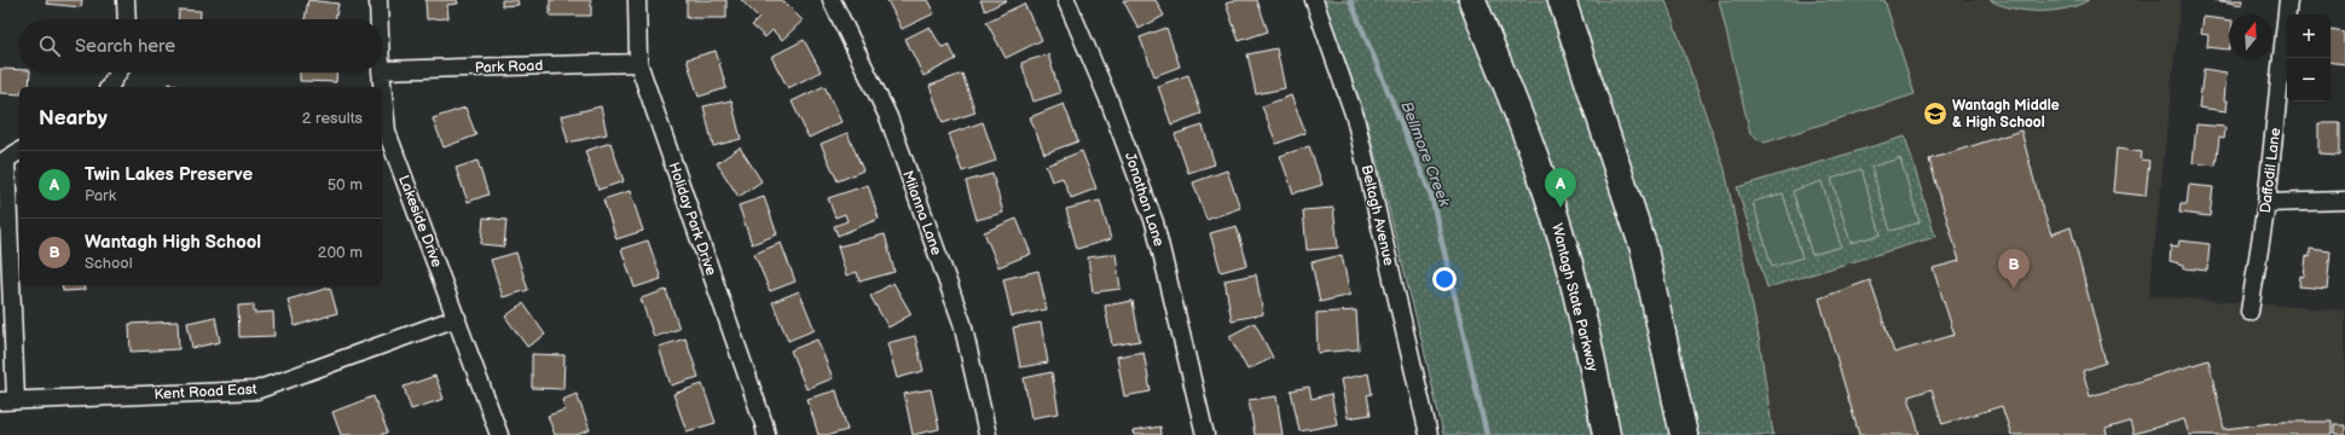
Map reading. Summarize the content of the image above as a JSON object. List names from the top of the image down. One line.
{"streets":{"highway":["Wantagh State Parkway"],"street":["Park Road","Daffodil Lane","Jonathan Lane","Milanna Lane","Beltagh Avenue","Holiday Park Drive","Lakeside Drive","Kent Road East"]},"crossings":[["Park Road","Holiday Park Drive"],["Lakeside Drive","Kent Road East"]],"water":["Bellmore Creek"],"places":{"school or university":["Wantagh Middle & High School"]},"north":"top","page":{"map_buttons":["+","−"],"search":"Search here","heading":["Nearby","2 results"],"list":[{"mark":"A","name":"Twin Lakes Preserve","note":"Park","value":"50 m"},{"mark":"B","name":"Wantagh High School","note":"School","value":"200 m"}],"pins":["A","B"]}}
